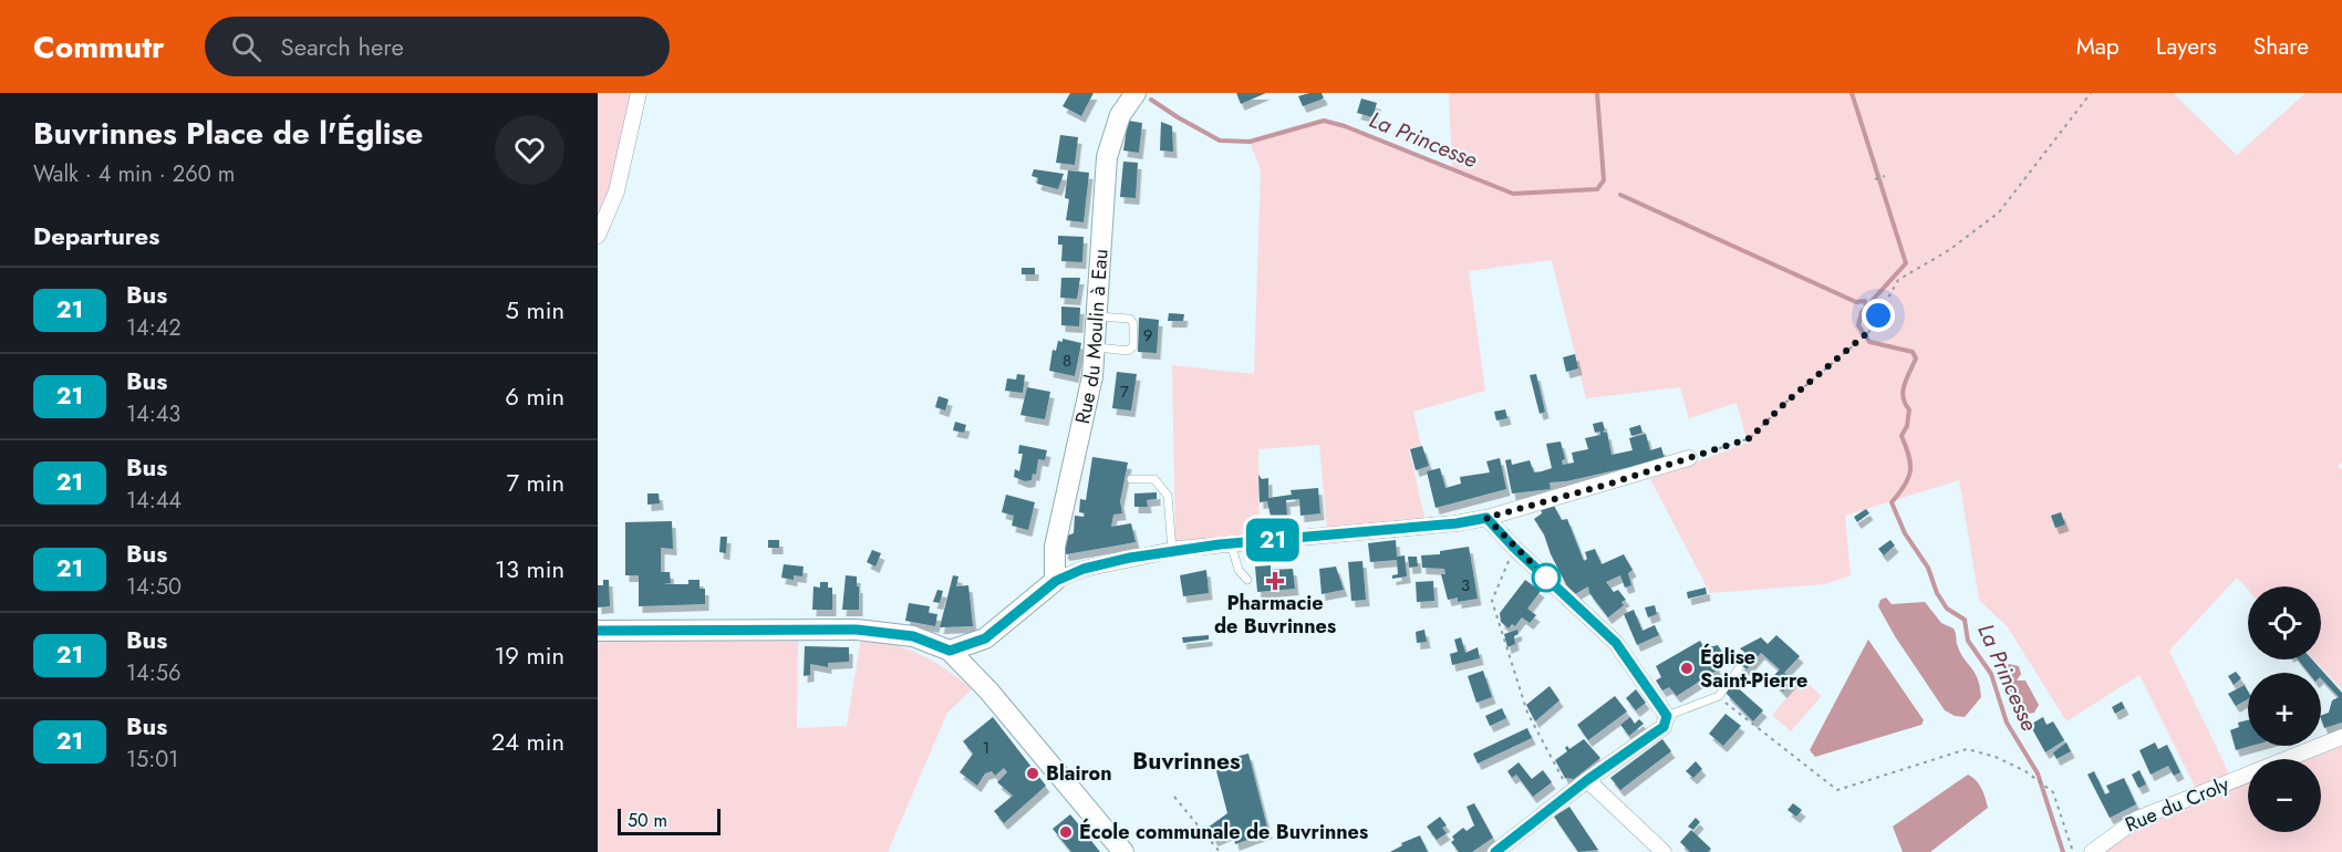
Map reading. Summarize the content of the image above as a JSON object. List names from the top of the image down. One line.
{"streets":{"street":["Rue du Moulin à Eau","Rue du Croly"]},"districts":["Buvrinnes"],"water":["La Princesse"],"places":{"health":["Pharmacie de Buvrinnes"],"other":["Église Saint-Pierre","Blairon","École communale de Buvrinnes"]},"lines":["bus line 21"],"house_numbers":["9","8","7","3","1"],"scale_bar":"50 m","page":{"header":"Commutr","search":"Search here","nav":["Map","Layers","Share"],"heading":[["Buvrinnes Place de l'Église","Walk · 4 min · 260 m"],"Departures"],"on_map":"21","list":[{"mark":"21","name":"Bus","note":"14:42","value":"5 min"},{"mark":"21","name":"Bus","note":"14:43","value":"6 min"},{"mark":"21","name":"Bus","note":"14:44","value":"7 min"},{"mark":"21","name":"Bus","note":"14:50","value":"13 min"},{"mark":"21","name":"Bus","note":"14:56","value":"19 min"},{"mark":"21","name":"Bus","note":"15:01","value":"24 min"}],"map_buttons":["+","−"],"scale":"50 m"}}
